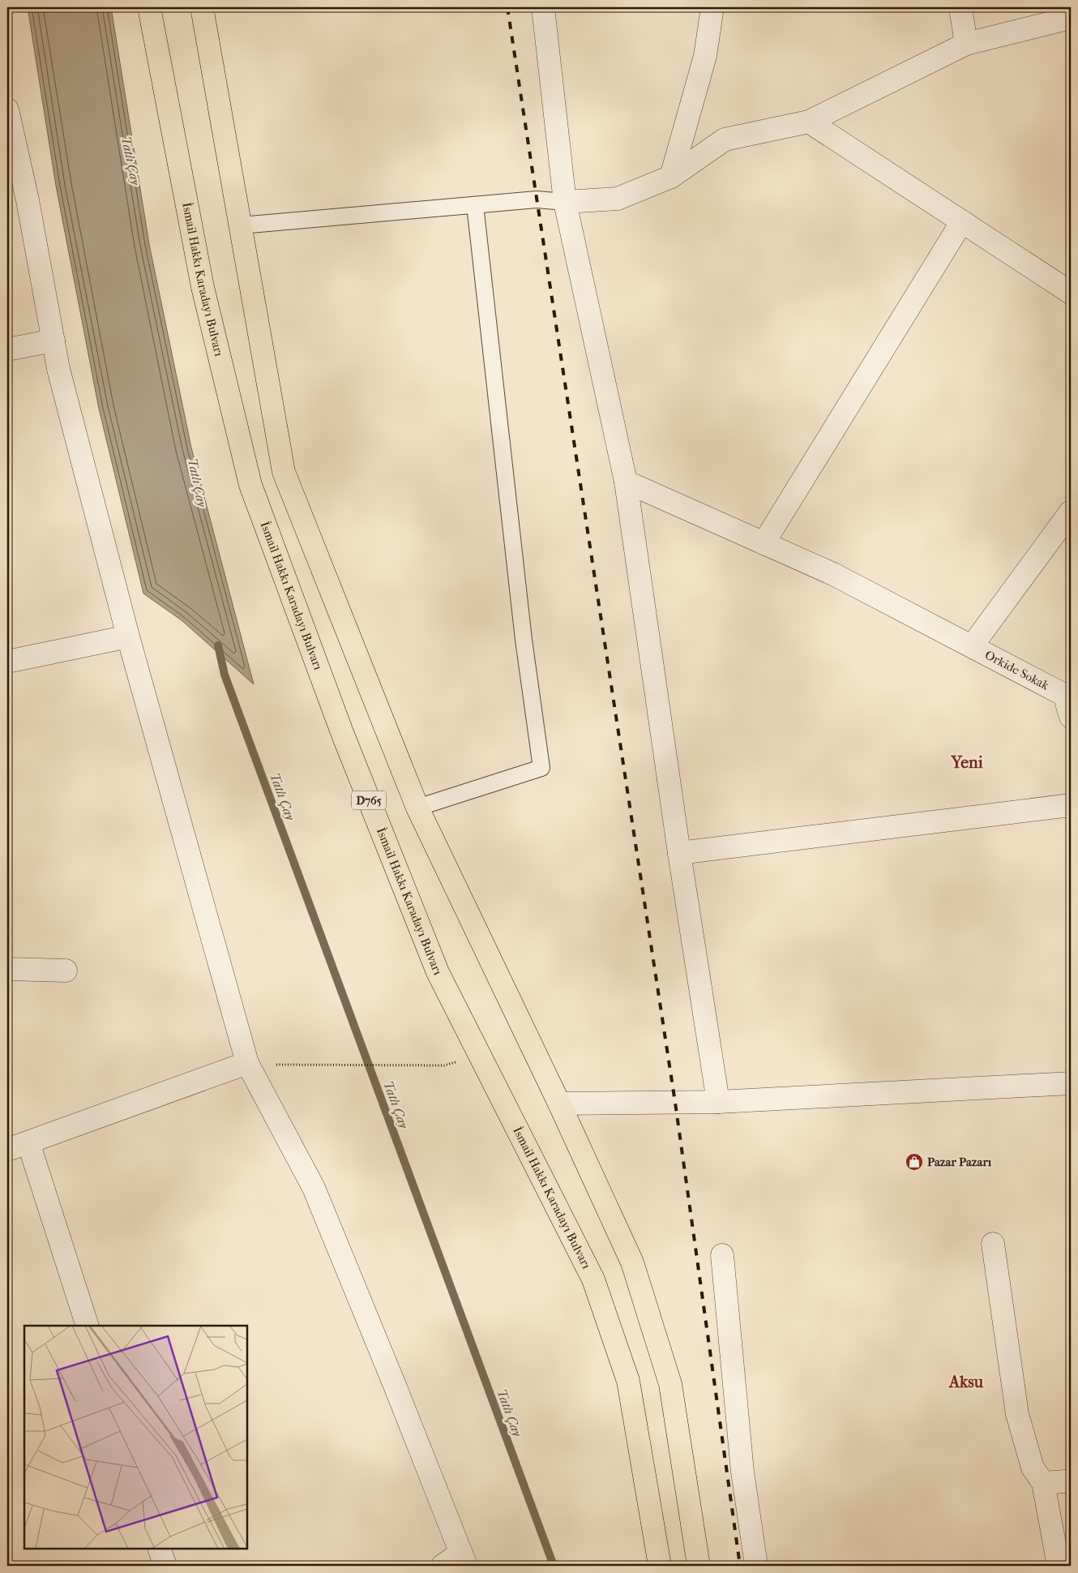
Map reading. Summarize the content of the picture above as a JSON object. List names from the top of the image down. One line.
{"streets":{"highway":["İsmail Hakkı Karadayı Bulvarı","D765"],"street":["Orkide Sokak"]},"districts":["Yeni","Aksu"],"water":["Tatlı Çay"],"places":{"shop":["Pazar Pazarı"]}}
